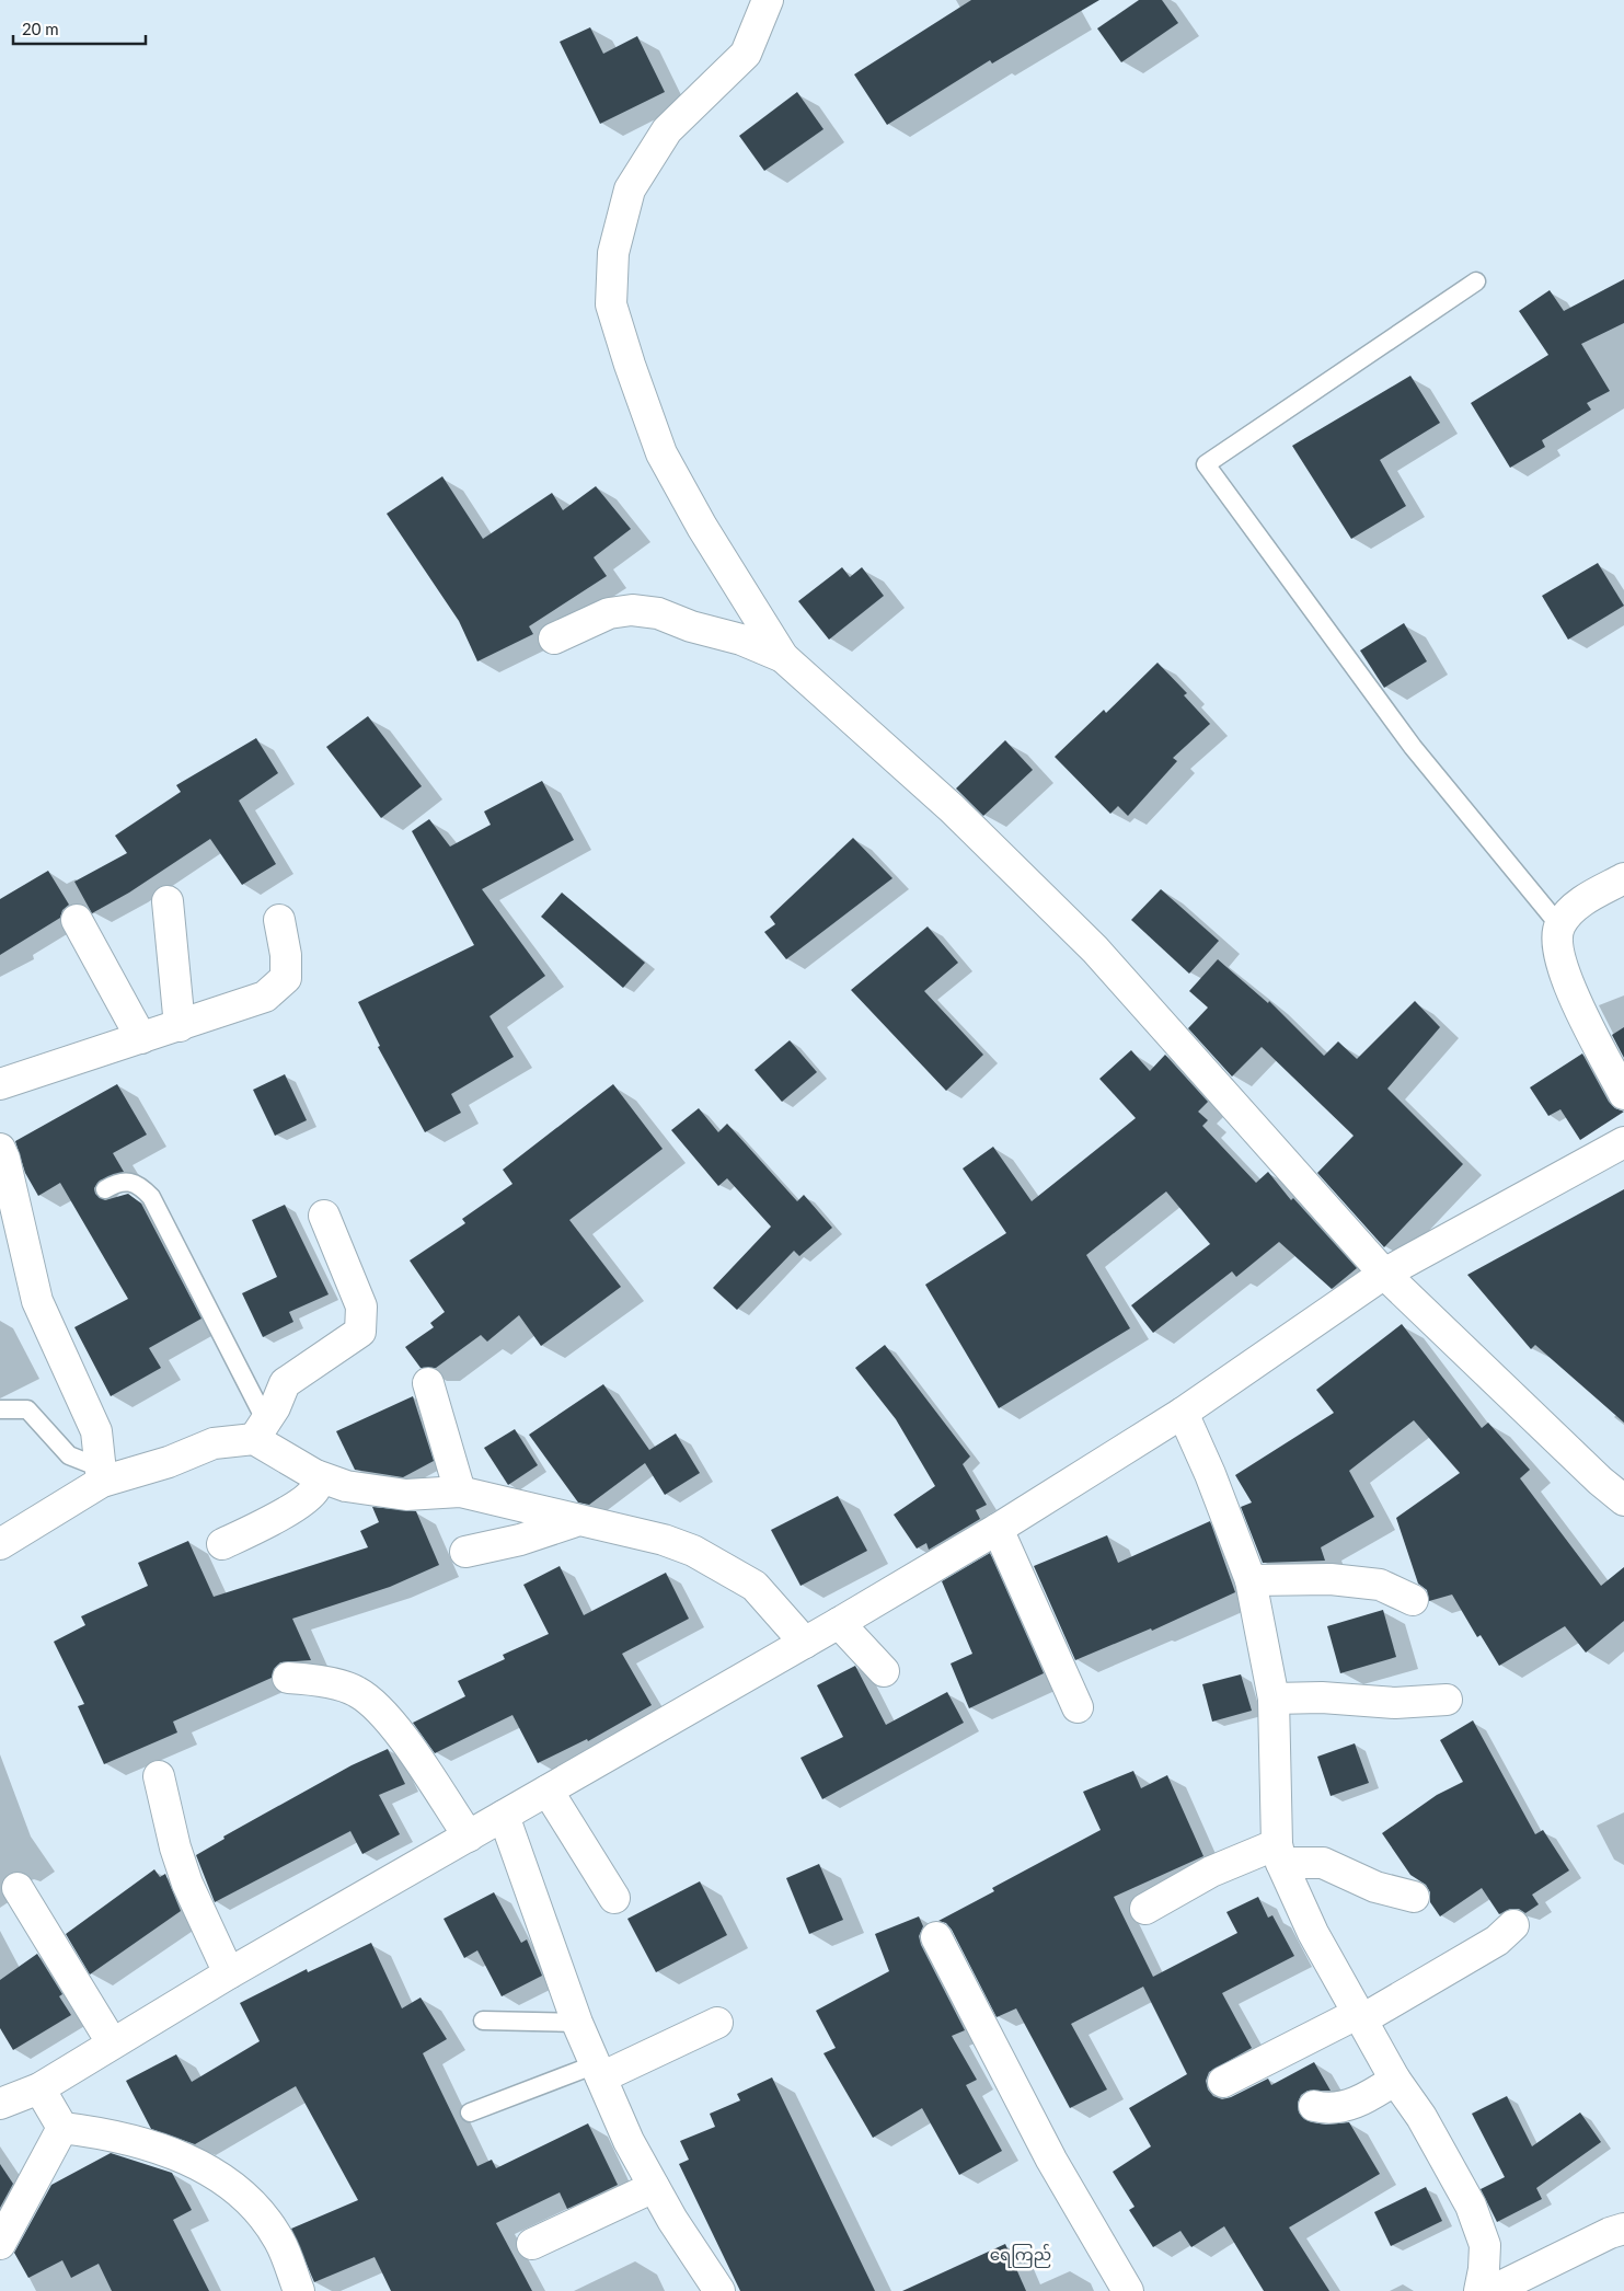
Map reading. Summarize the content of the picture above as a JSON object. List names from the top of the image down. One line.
{"districts":["ရေကြည်"],"scale_bar":"20 m"}
